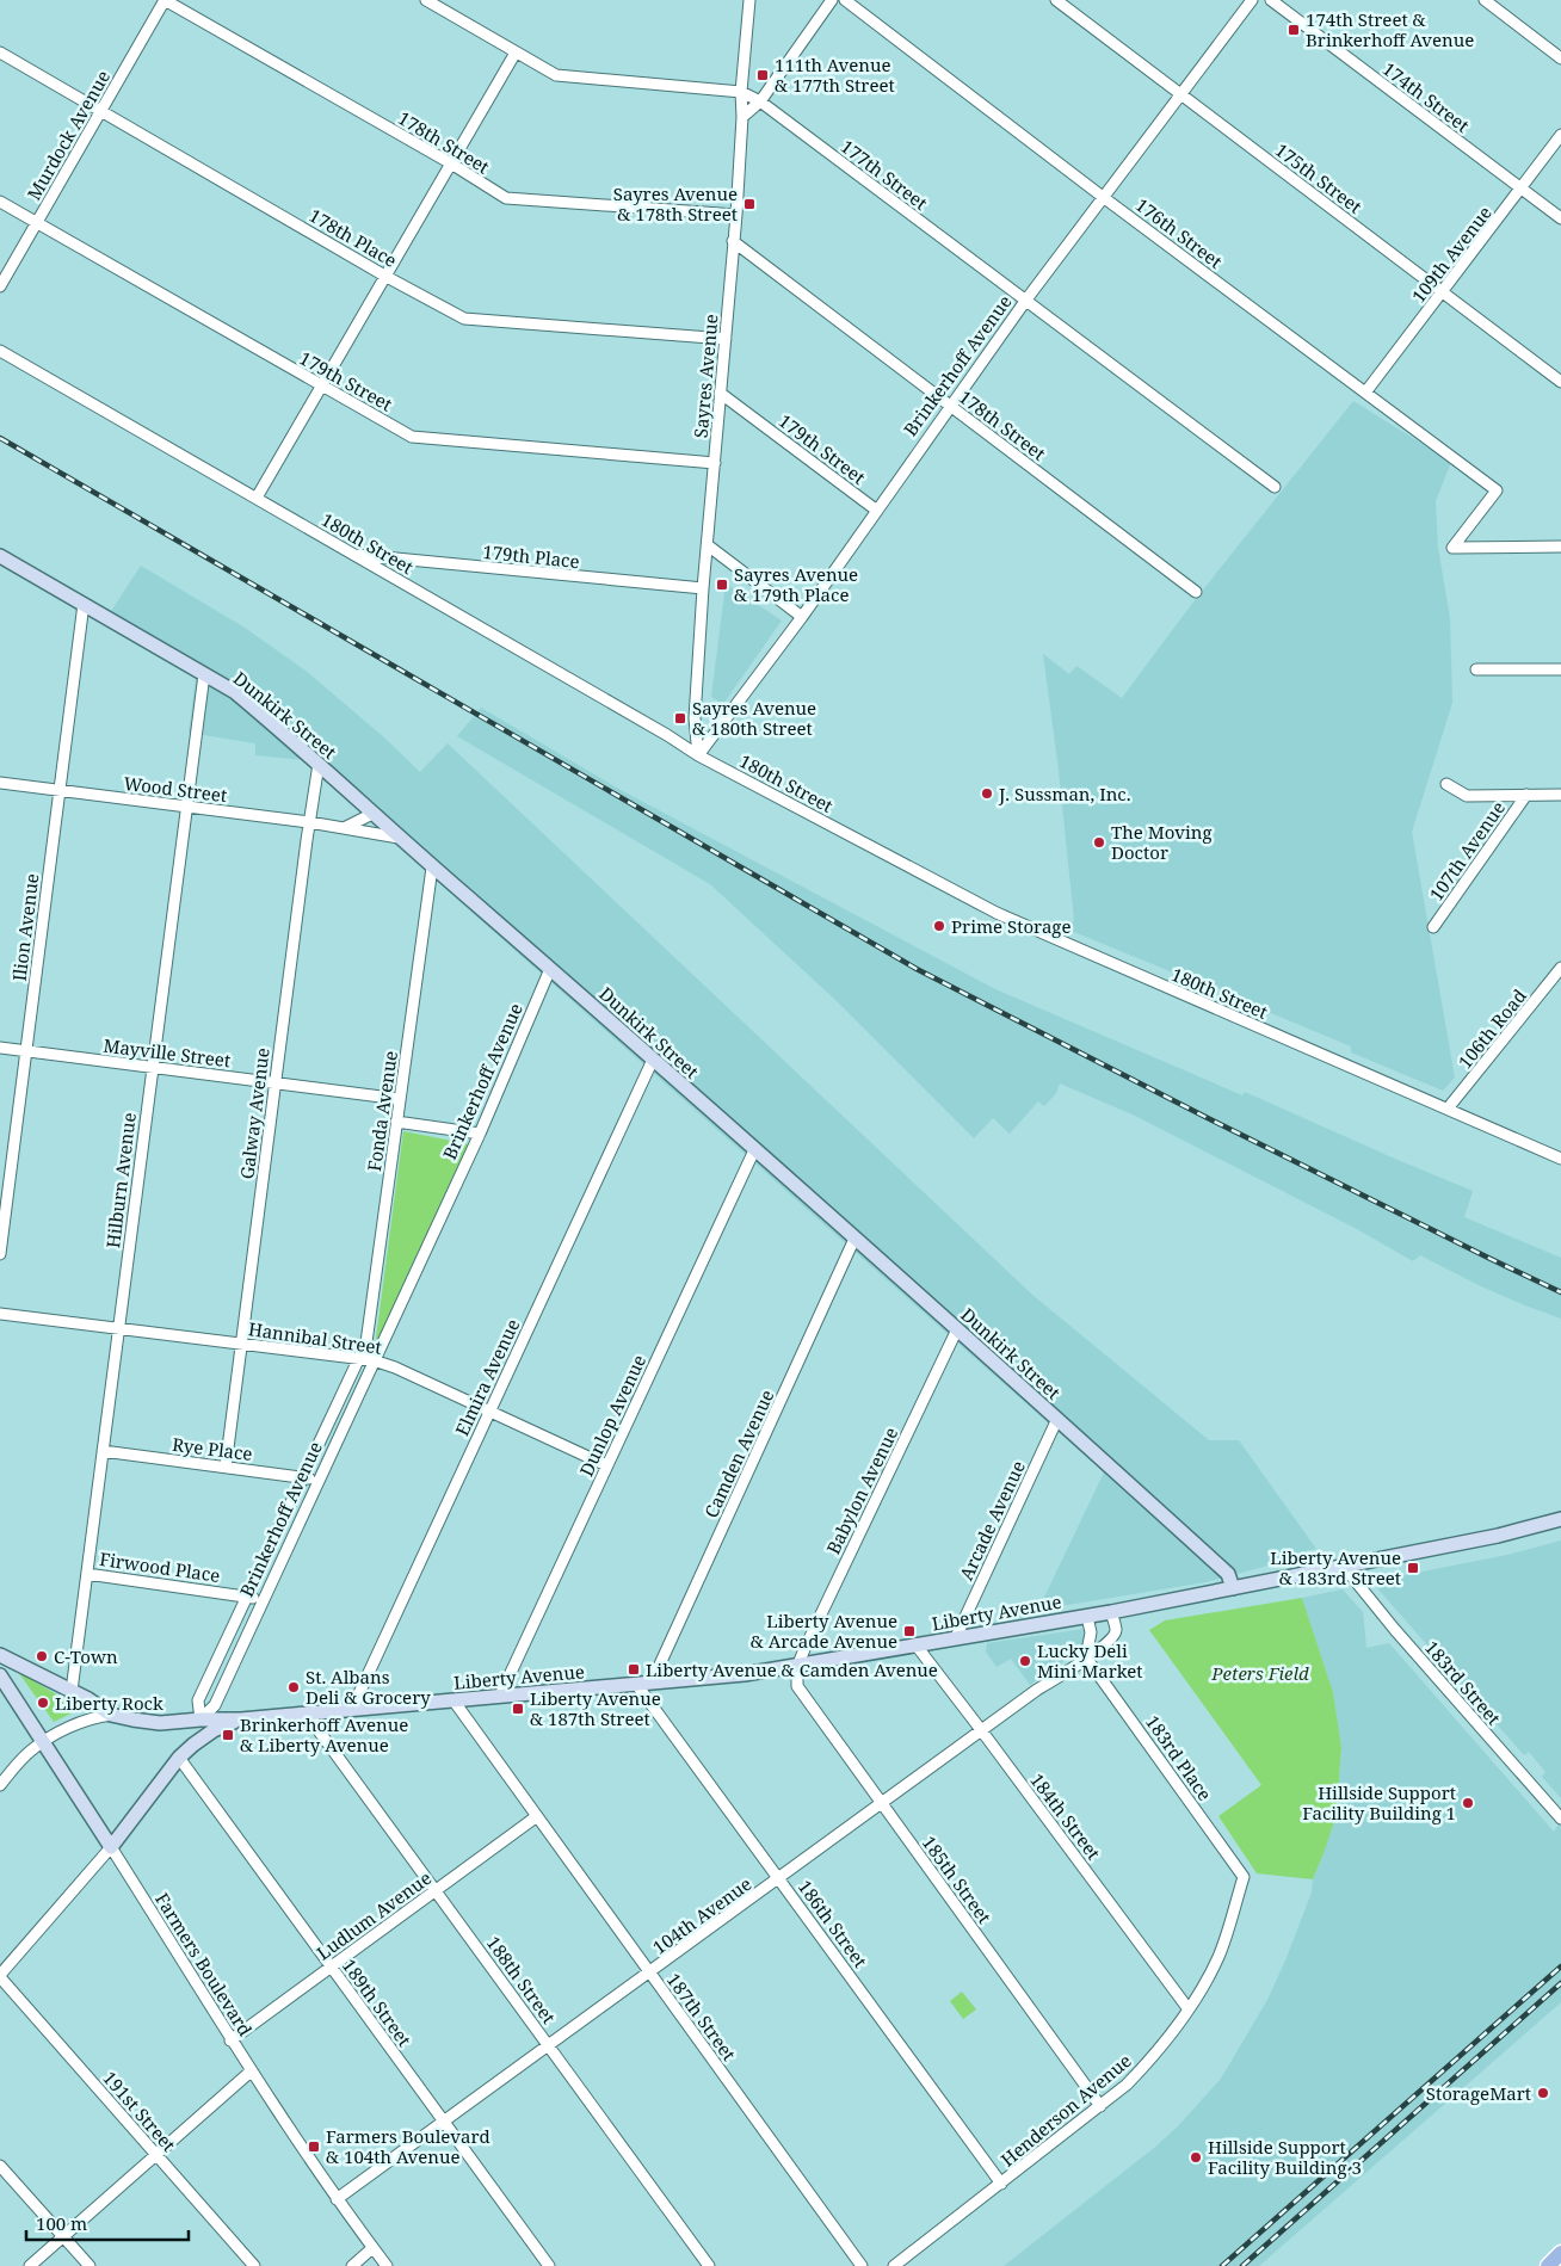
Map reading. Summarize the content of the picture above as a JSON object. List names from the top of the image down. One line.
{"streets":{"main road":["Dunkirk Street","Liberty Avenue","Farmers Boulevard"],"street":["174th Street","Murdock Avenue","178th Street","177th Street","175th Street","176th Street","178th Place","109th Avenue","Brinkerhoff Avenue","Sayres Avenue","179th Street","180th Street","179th Place","Wood Street","107th Avenue","Ilion Avenue","106th Road","Mayville Street","Fonda Avenue","Galway Avenue","Hilburn Avenue","Hannibal Street","Elmira Avenue","Dunlop Avenue","Rye Place","Camden Avenue","Babylon Avenue","Arcade Avenue","Firwood Place","183rd Street","183rd Place","184th Street","185th Street","Ludlum Avenue","104th Avenue","186th Street","188th Street","189th Street","187th Street","Henderson Avenue","191st Street"]},"crossings":[["174th Street","109th Avenue"],["Murdock Avenue","178th Street"],["Murdock Avenue","178th Place"],["Murdock Avenue","179th Street"],["178th Street","Brinkerhoff Avenue"],["178th Street","Sayres Avenue"],["177th Street","Brinkerhoff Avenue"],["177th Street","Sayres Avenue"],["175th Street","109th Avenue"],["175th Street","Brinkerhoff Avenue"],["176th Street","109th Avenue"],["176th Street","Brinkerhoff Avenue"],["178th Place","Sayres Avenue"],["Brinkerhoff Avenue","Sayres Avenue"],["Brinkerhoff Avenue","179th Street"],["Brinkerhoff Avenue","180th Street"],["Brinkerhoff Avenue","Dunkirk Street"],["Brinkerhoff Avenue","Fonda Avenue"],["Brinkerhoff Avenue","Hannibal Street"],["Brinkerhoff Avenue","Rye Place"],["Brinkerhoff Avenue","Firwood Place"],["Brinkerhoff Avenue","Liberty Avenue"],["Sayres Avenue","179th Street"],["Sayres Avenue","180th Street"],["Sayres Avenue","179th Place"],["180th Street","179th Place"],["180th Street","106th Road"],["Dunkirk Street","Wood Street"],["Dunkirk Street","Ilion Avenue"],["Dunkirk Street","Fonda Avenue"],["Dunkirk Street","Galway Avenue"],["Dunkirk Street","Hilburn Avenue"],["Dunkirk Street","Elmira Avenue"],["Dunkirk Street","Dunlop Avenue"],["Dunkirk Street","Camden Avenue"],["Dunkirk Street","Babylon Avenue"],["Dunkirk Street","Arcade Avenue"],["Dunkirk Street","Liberty Avenue"],["Wood Street","Ilion Avenue"],["Wood Street","Galway Avenue"],["Wood Street","Hilburn Avenue"],["Ilion Avenue","Mayville Street"],["Mayville Street","Fonda Avenue"],["Mayville Street","Galway Avenue"],["Mayville Street","Hilburn Avenue"],["Fonda Avenue","Hannibal Street"],["Galway Avenue","Hannibal Street"],["Galway Avenue","Rye Place"],["Hilburn Avenue","Hannibal Street"],["Hilburn Avenue","Rye Place"],["Hilburn Avenue","Firwood Place"],["Hilburn Avenue","Liberty Avenue"],["Hannibal Street","Elmira Avenue"],["Hannibal Street","Dunlop Avenue"],["Elmira Avenue","Liberty Avenue"],["Dunlop Avenue","Liberty Avenue"],["Camden Avenue","Liberty Avenue"],["Babylon Avenue","Liberty Avenue"],["Babylon Avenue","185th Street"],["Arcade Avenue","Liberty Avenue"],["Liberty Avenue","183rd Street"],["Liberty Avenue","184th Street"],["Liberty Avenue","185th Street"],["Liberty Avenue","104th Avenue"],["Liberty Avenue","186th Street"],["Liberty Avenue","Farmers Boulevard"],["Liberty Avenue","188th Street"],["Liberty Avenue","187th Street"],["183rd Place","104th Avenue"],["183rd Place","Henderson Avenue"],["184th Street","104th Avenue"],["184th Street","Henderson Avenue"],["185th Street","104th Avenue"],["185th Street","Henderson Avenue"],["Ludlum Avenue","Farmers Boulevard"],["Ludlum Avenue","188th Street"],["Ludlum Avenue","189th Street"],["Ludlum Avenue","187th Street"],["104th Avenue","186th Street"],["104th Avenue","Farmers Boulevard"],["104th Avenue","188th Street"],["104th Avenue","189th Street"],["104th Avenue","187th Street"],["186th Street","Henderson Avenue"]],"parks":["Peters Field"],"places":{"transit":["174th Street & Brinkerhoff Avenue","111th Avenue & 177th Street","Sayres Avenue & 178th Street","Sayres Avenue & 179th Place","Sayres Avenue & 180th Street","Liberty Avenue & 183rd Street","Liberty Avenue & Arcade Avenue","Liberty Avenue & Camden Avenue","Liberty Avenue & 187th Street","Brinkerhoff Avenue & Liberty Avenue","Farmers Boulevard & 104th Avenue"],"other":["J. Sussman, Inc.","The Moving Doctor","Prime Storage","C-Town","Lucky Deli Mini Market","St. Albans Deli & Grocery","Liberty Rock","Hillside Support Facility Building 1","StorageMart","Hillside Support Facility Building 3"]},"scale_bar":"100 m"}
